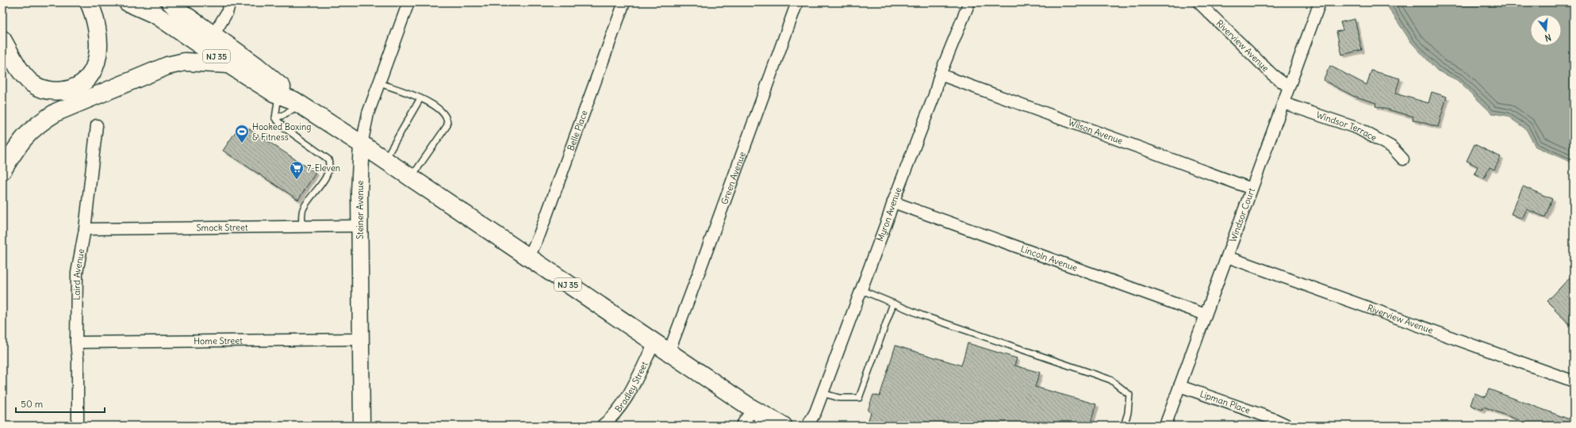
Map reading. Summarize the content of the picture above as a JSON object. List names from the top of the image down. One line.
{"streets":{"main road":["NJ 35"],"street":["Riverview Avenue","Windsor Terrace","Belle Place","Wilson Avenue","Green Avenue","Steiner Avenue","Myron Avenue","Windsor Court","Smock Street","Lincoln Avenue","Laird Avenue","Home Street","Bradley Street","Lipman Place"]},"crossings":[["Riverview Avenue","Windsor Court"],["NJ 35","Belle Place"],["NJ 35","Green Avenue"],["NJ 35","Steiner Avenue"],["NJ 35","Bradley Street"],["Windsor Terrace","Windsor Court"],["Wilson Avenue","Myron Avenue"],["Wilson Avenue","Windsor Court"],["Steiner Avenue","Smock Street"],["Steiner Avenue","Home Street"],["Myron Avenue","Lincoln Avenue"],["Windsor Court","Lincoln Avenue"],["Windsor Court","Lipman Place"],["Smock Street","Laird Avenue"],["Laird Avenue","Home Street"]],"places":{"sports":["Hooked Boxing & Fitness"],"supermarket":["7-Eleven"]},"scale_bar":"50 m","north":"bottom"}
